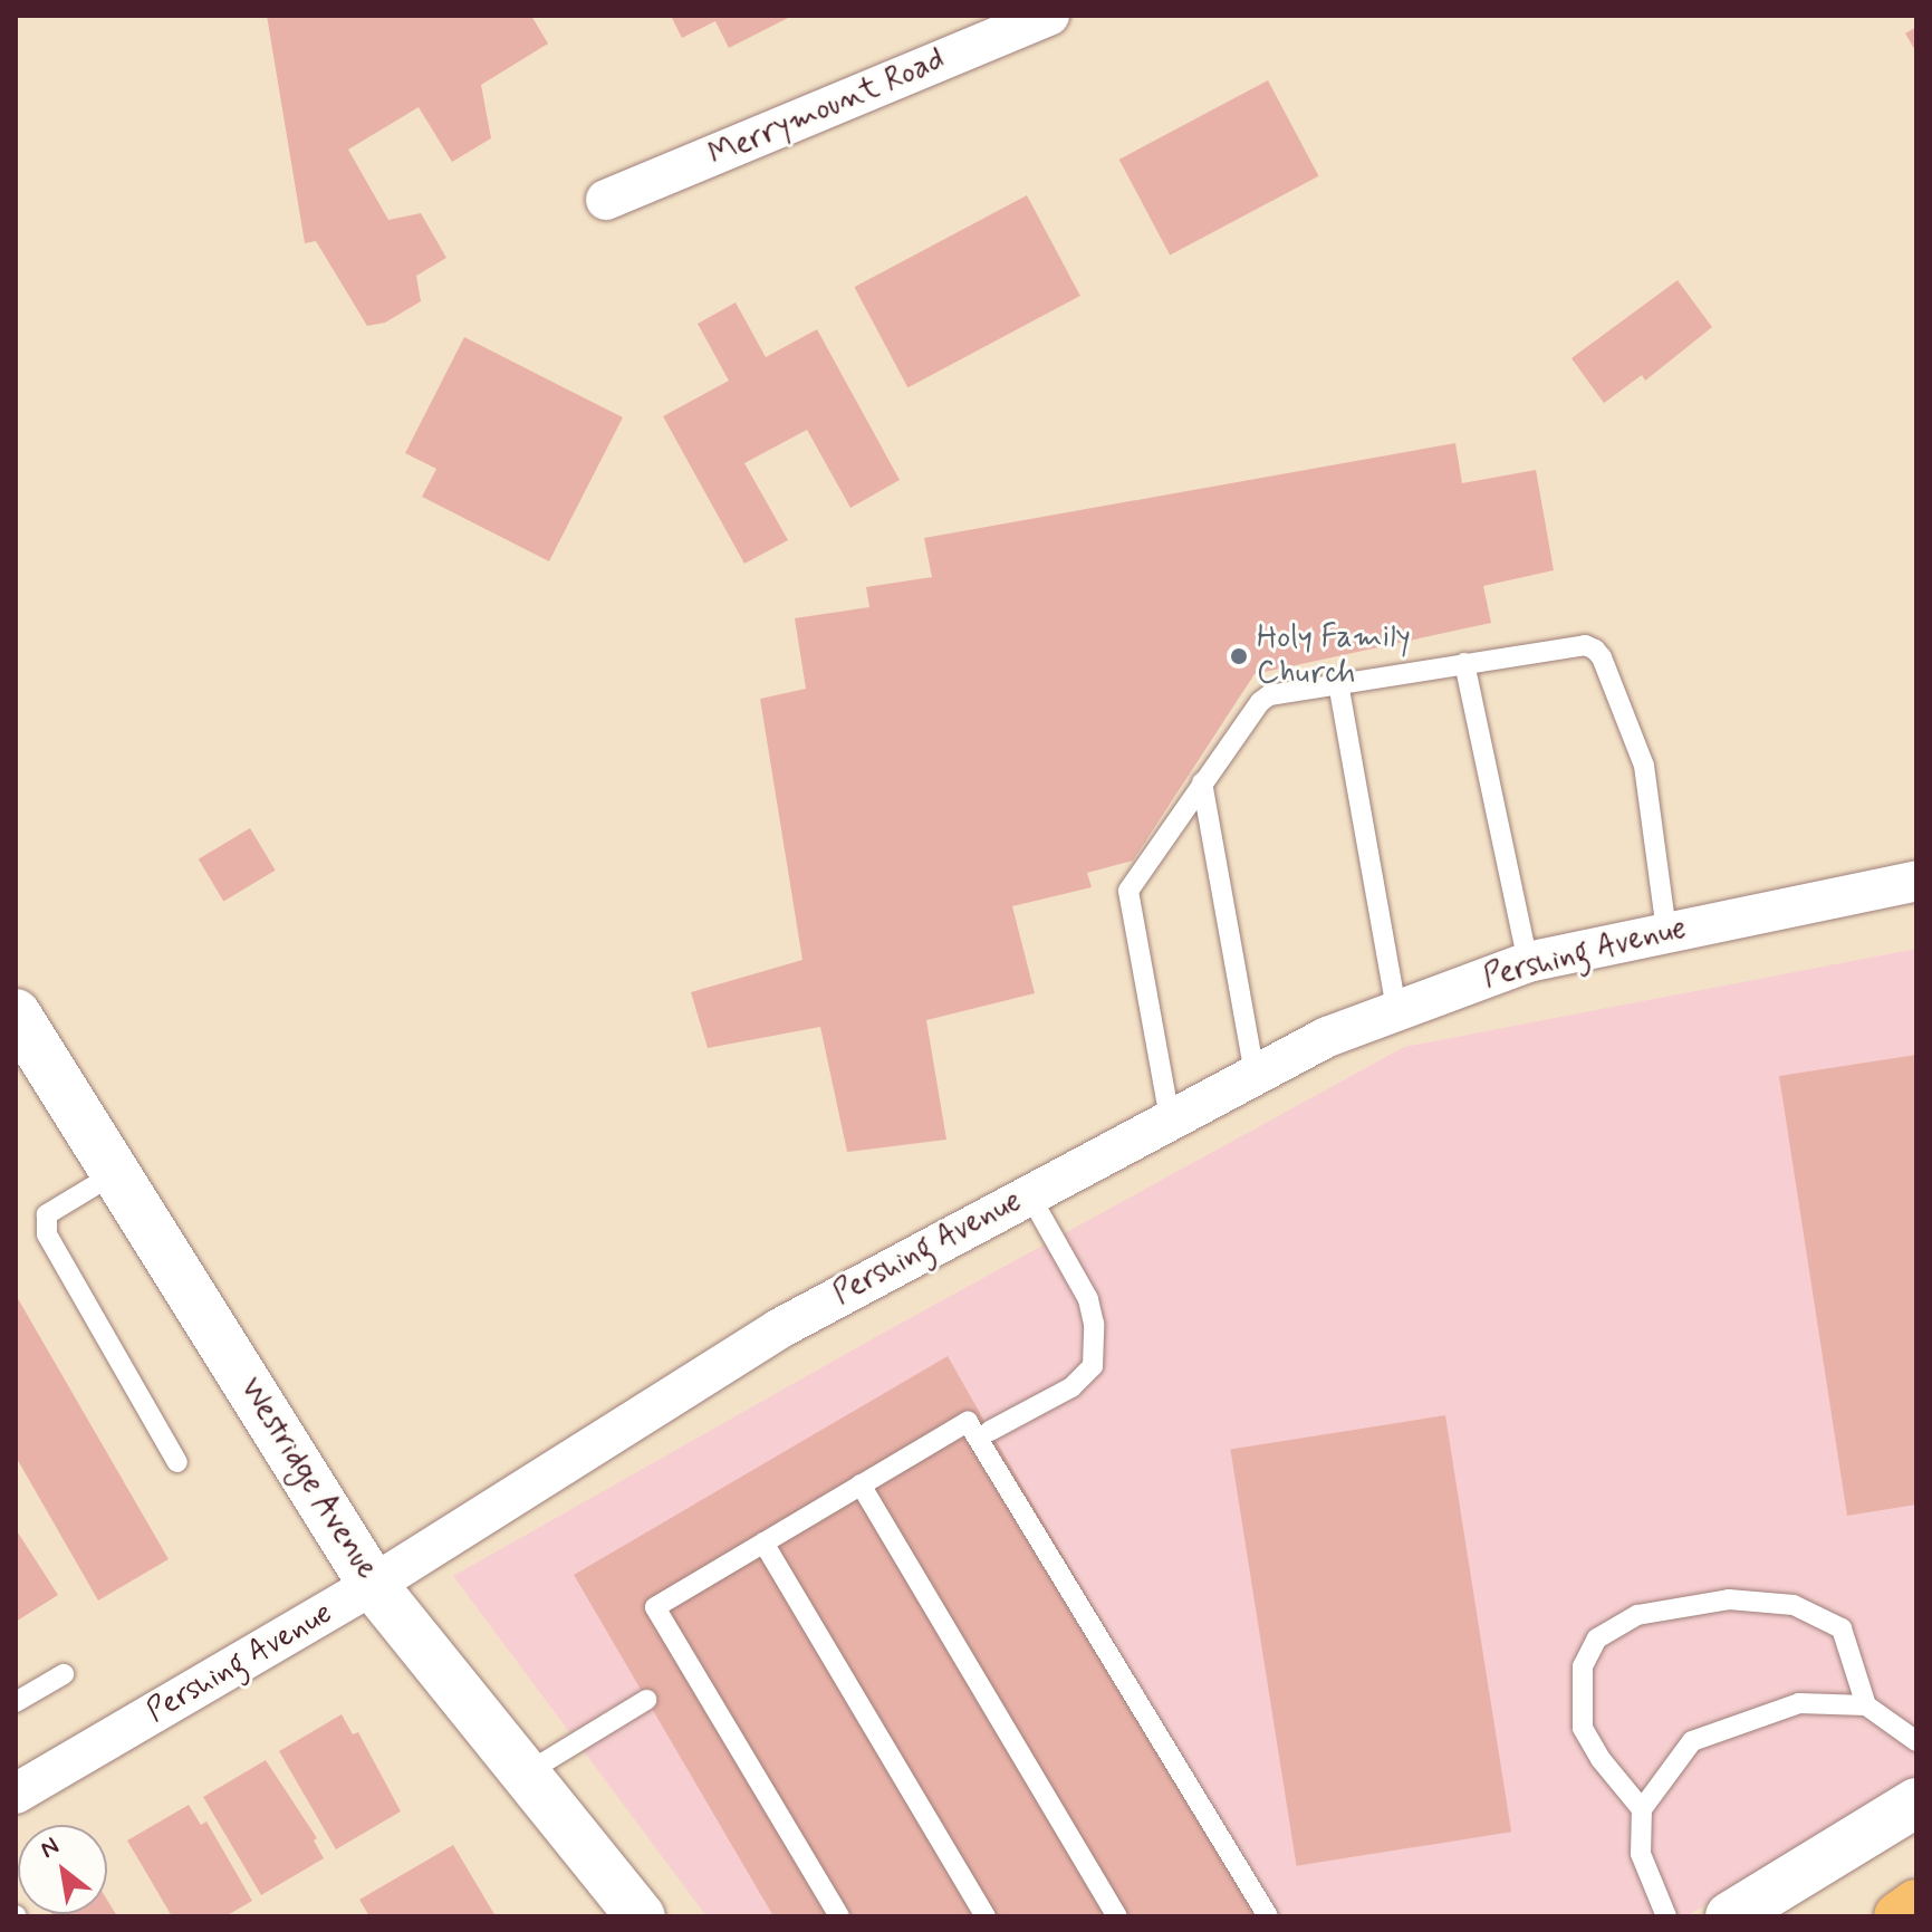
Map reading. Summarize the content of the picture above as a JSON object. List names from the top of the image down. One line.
{"streets":{"street":["Merrymount Road","Pershing Avenue","Westridge Avenue"]},"crossings":[["Pershing Avenue","Westridge Avenue"]],"places":["Holy Family Church"],"north":"top left"}
